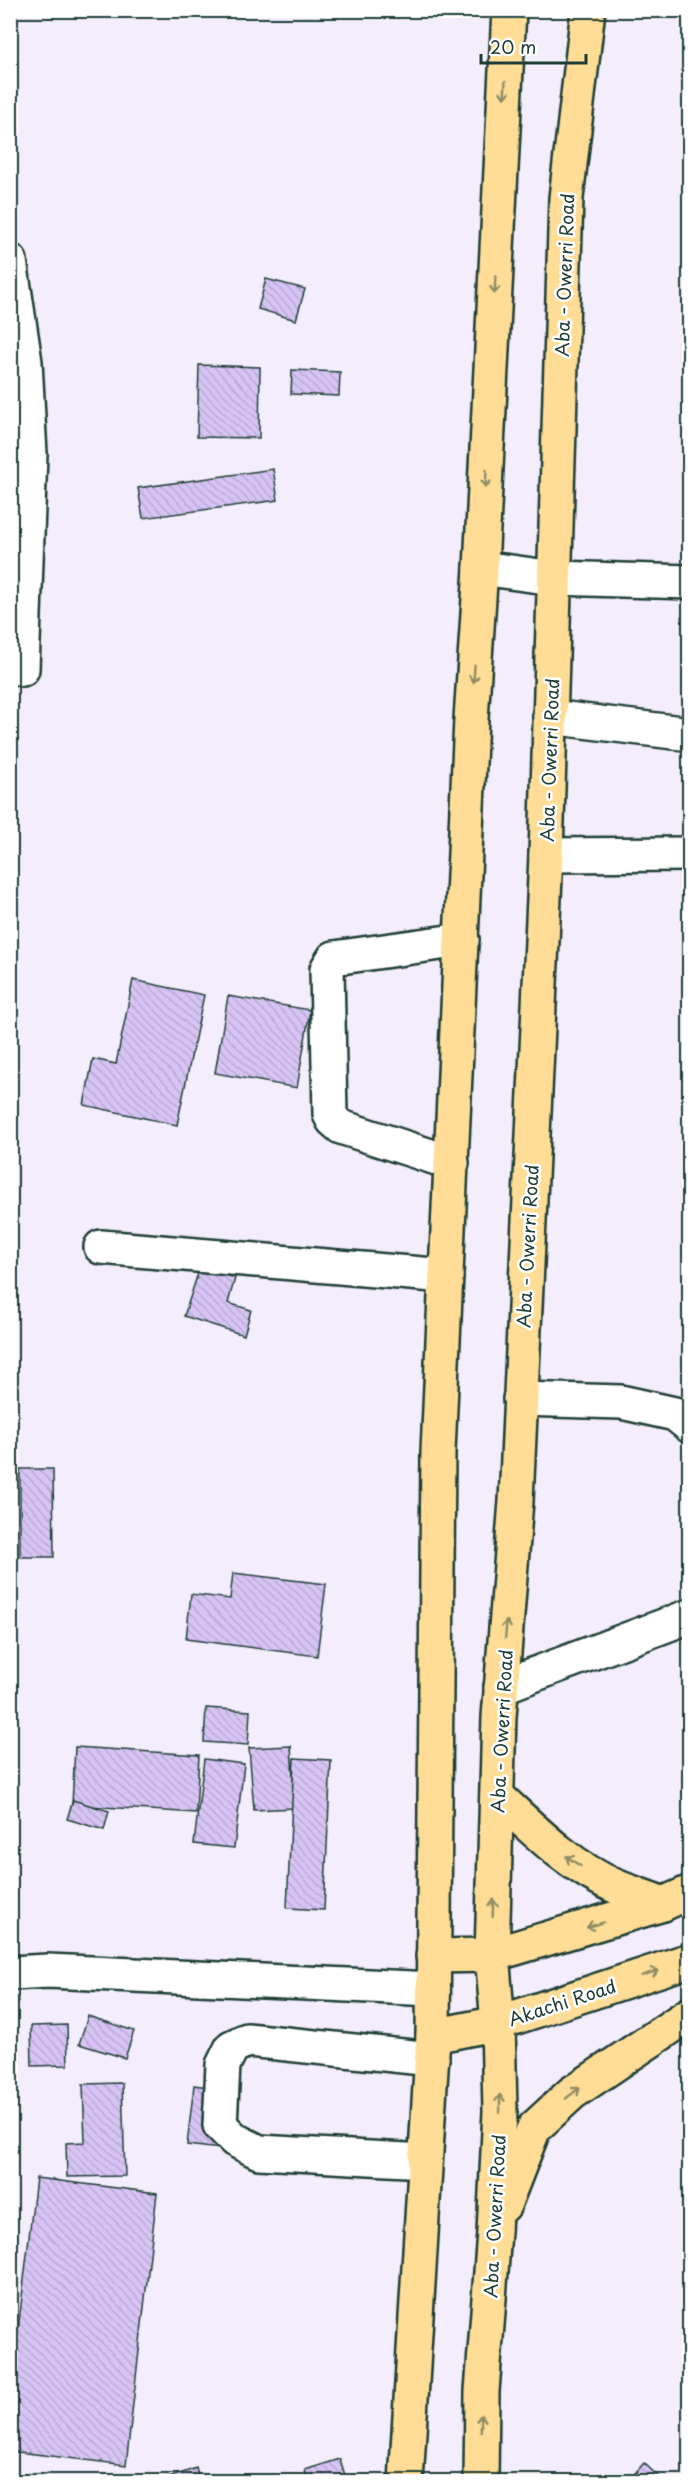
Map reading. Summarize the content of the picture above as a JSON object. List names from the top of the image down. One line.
{"streets":{"main road":["Aba - Owerri Road","Akachi Road"]},"crossings":[["Aba - Owerri Road","Akachi Road"]],"scale_bar":"20 m"}
